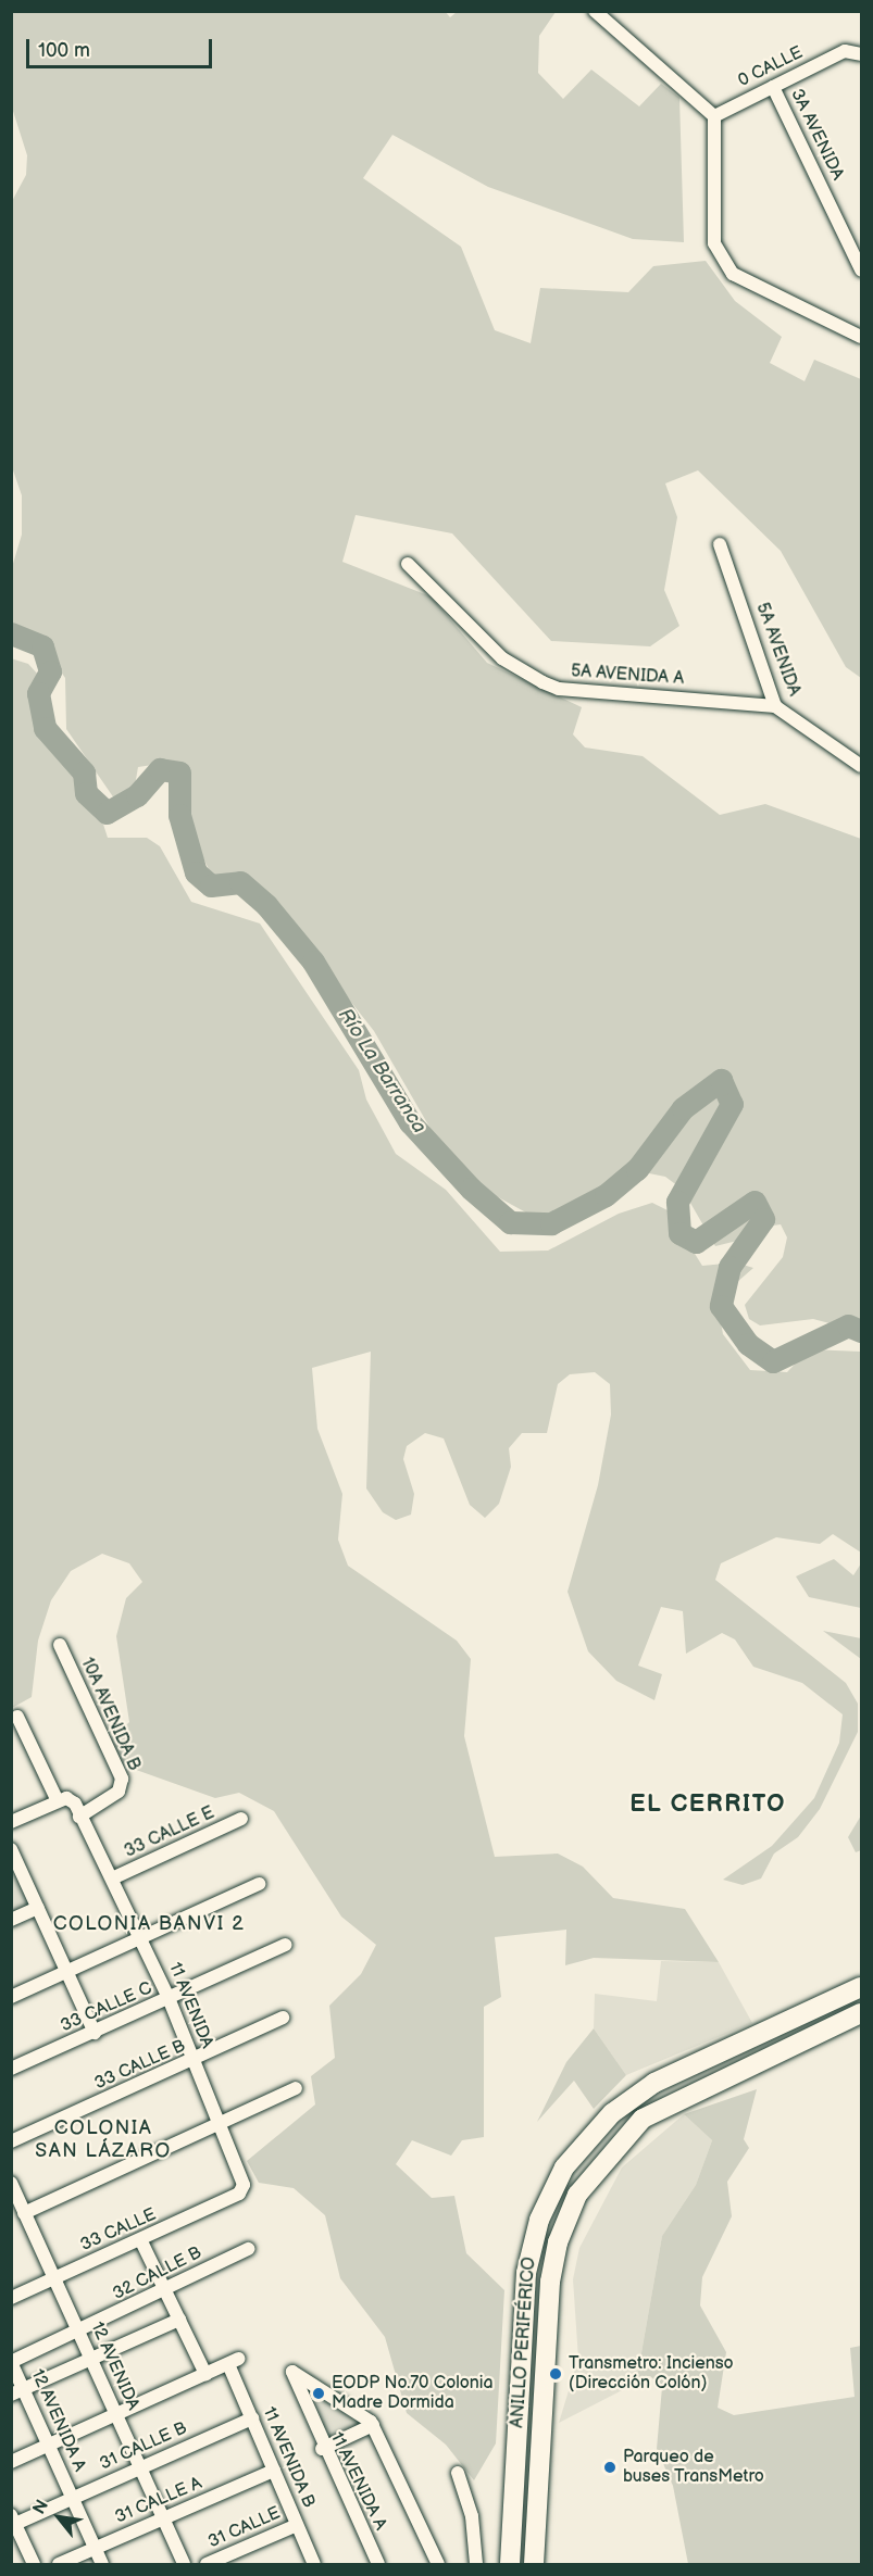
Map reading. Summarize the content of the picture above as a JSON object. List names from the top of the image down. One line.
{"streets":{"highway":["ANILLO PERIFÉRICO"],"street":["0 CALLE","3A AVENIDA","5A AVENIDA","5A AVENIDA A","10A AVENIDA B","33 CALLE E","11 AVENIDA","33 CALLE C","33 CALLE B","33 CALLE","32 CALLE B","12 AVENIDA","12 AVENIDA A","31 CALLE B","11 AVENIDA B","11 AVENIDA A","31 CALLE A","31 CALLE"]},"crossings":[["0 CALLE","3A AVENIDA"],["5A AVENIDA","5A AVENIDA A"],["10A AVENIDA B","11 AVENIDA"],["33 CALLE E","11 AVENIDA"],["11 AVENIDA","33 CALLE C"],["11 AVENIDA","33 CALLE B"],["11 AVENIDA","33 CALLE"],["33 CALLE","12 AVENIDA"],["32 CALLE B","12 AVENIDA"],["32 CALLE B","12 AVENIDA A"],["12 AVENIDA","31 CALLE B"],["12 AVENIDA","31 CALLE A"],["12 AVENIDA A","31 CALLE B"],["12 AVENIDA A","31 CALLE A"],["31 CALLE B","11 AVENIDA B"],["11 AVENIDA B","31 CALLE A"],["11 AVENIDA B","31 CALLE"]],"districts":["EL CERRITO","COLONIA BANVI 2","COLONIA SAN LÁZARO"],"water":["Río La Barranca"],"places":["Transmetro: Incienso (Dirección Colón)","EODP No.70 Colonia Madre Dormida","Parqueo de buses TransMetro"],"scale_bar":"100 m","north":"top left"}
